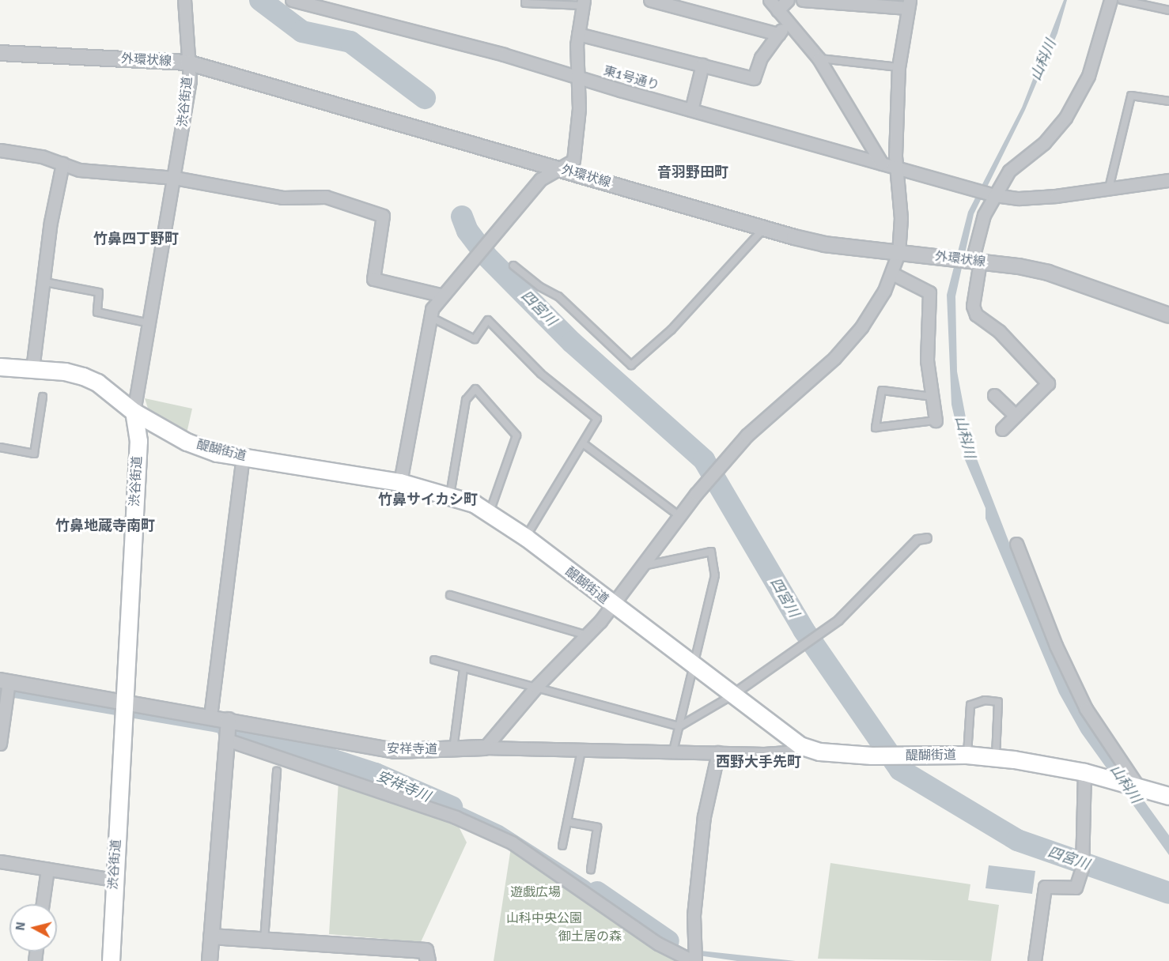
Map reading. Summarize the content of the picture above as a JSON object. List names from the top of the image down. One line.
{"streets":{"main road":["渋谷街道","醍醐街道"],"street":["外環状線","東1号通り","安祥寺道"]},"crossings":[["外環状線","渋谷街道"],["渋谷街道","醍醐街道"],["渋谷街道","安祥寺道"],["醍醐街道","安祥寺道"]],"districts":["音羽野田町","竹鼻四丁野町","竹鼻サイカシ町","竹鼻地蔵寺南町","西野大手先町"],"water":["山科川","四宮川","安祥寺川"],"parks":["遊戯広場","山科中央公園","御土居の森"],"north":"left"}
